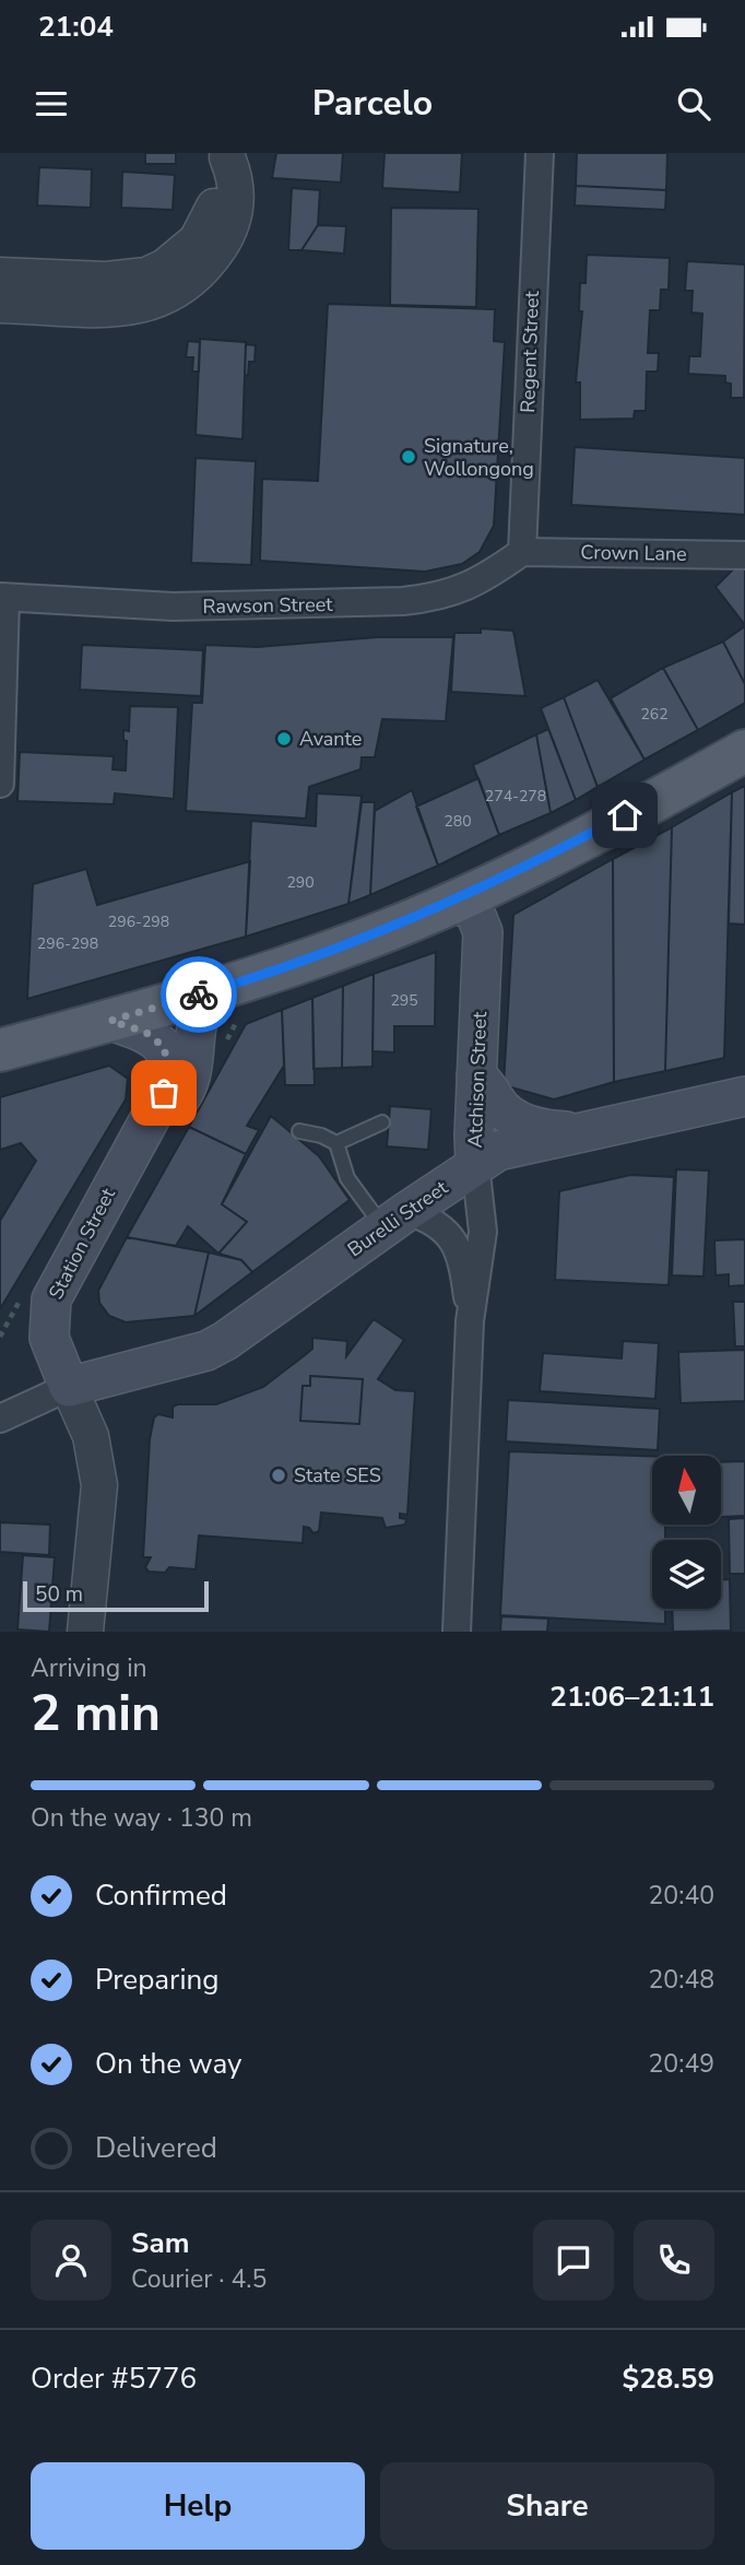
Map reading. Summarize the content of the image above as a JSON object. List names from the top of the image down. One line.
{"streets":{"main road":["Atchison Street","Burelli Street","Station Street"],"street":["Regent Street","Crown Lane","Rawson Street"]},"crossings":[["Regent Street","Crown Lane"],["Regent Street","Rawson Street"],["Crown Lane","Rawson Street"],["Atchison Street","Burelli Street"],["Burelli Street","Station Street"]],"places":["Signature, Wollongong","Avante","State SES"],"house_numbers":["262","274-278","280","290","296-298","296-298","295"],"scale_bar":"50 m","north":"top","page":{"status":"21:04","header":"Parcelo","scale":"50 m","heading":["2 min","Arriving in","21:06–21:11"],"panel":["Sam","Courier · 4.5","Order #5776","$28.59"],"bar":"On the way · 130 m","list":[["Confirmed","20:40"],["Preparing","20:48"],["On the way","20:49"],"Delivered"],"buttons":["Help","Share"]}}
